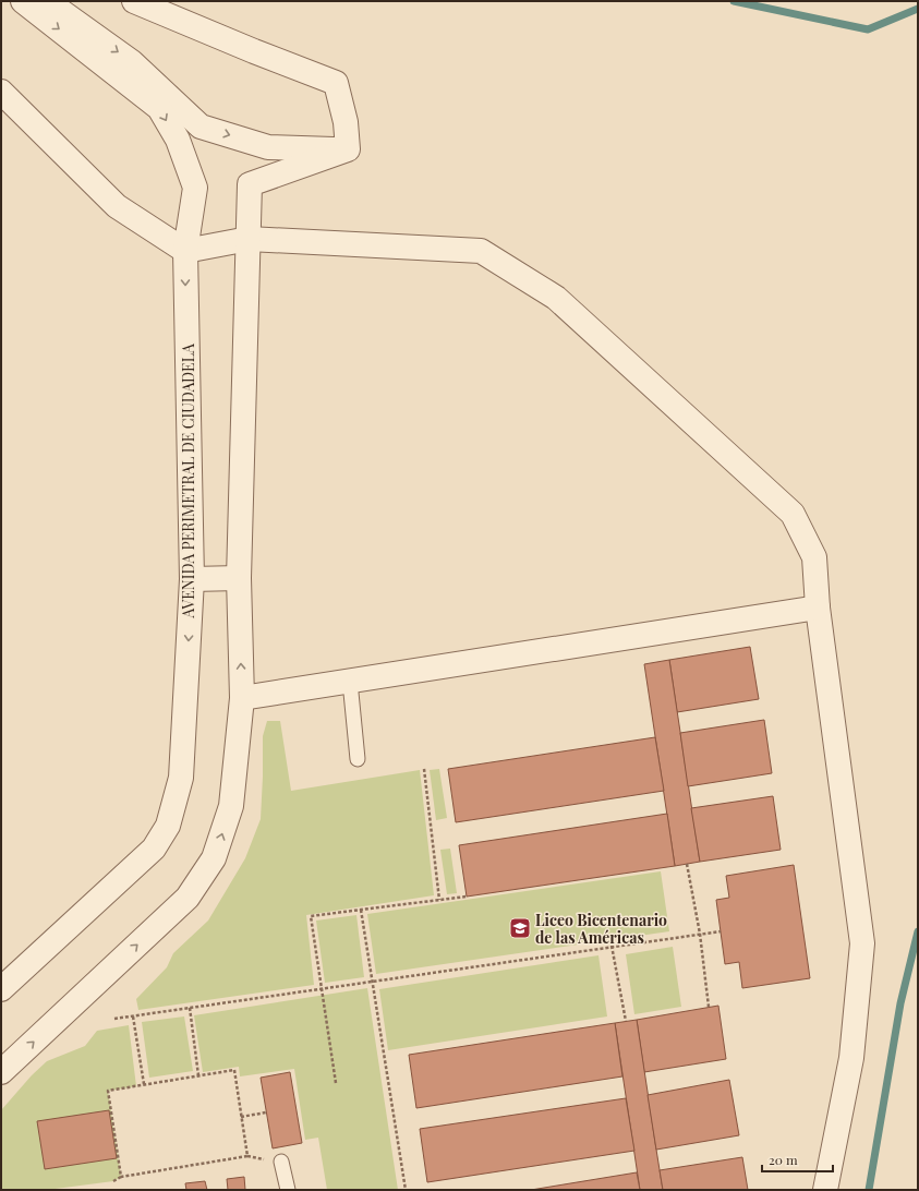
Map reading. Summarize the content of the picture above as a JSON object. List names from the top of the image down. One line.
{"streets":{"street":["AVENIDA PERIMETRAL DE CIUDADELA"]},"places":{"school or university":["Liceo Bicentenario de las Américas"]},"scale_bar":"20 m"}
